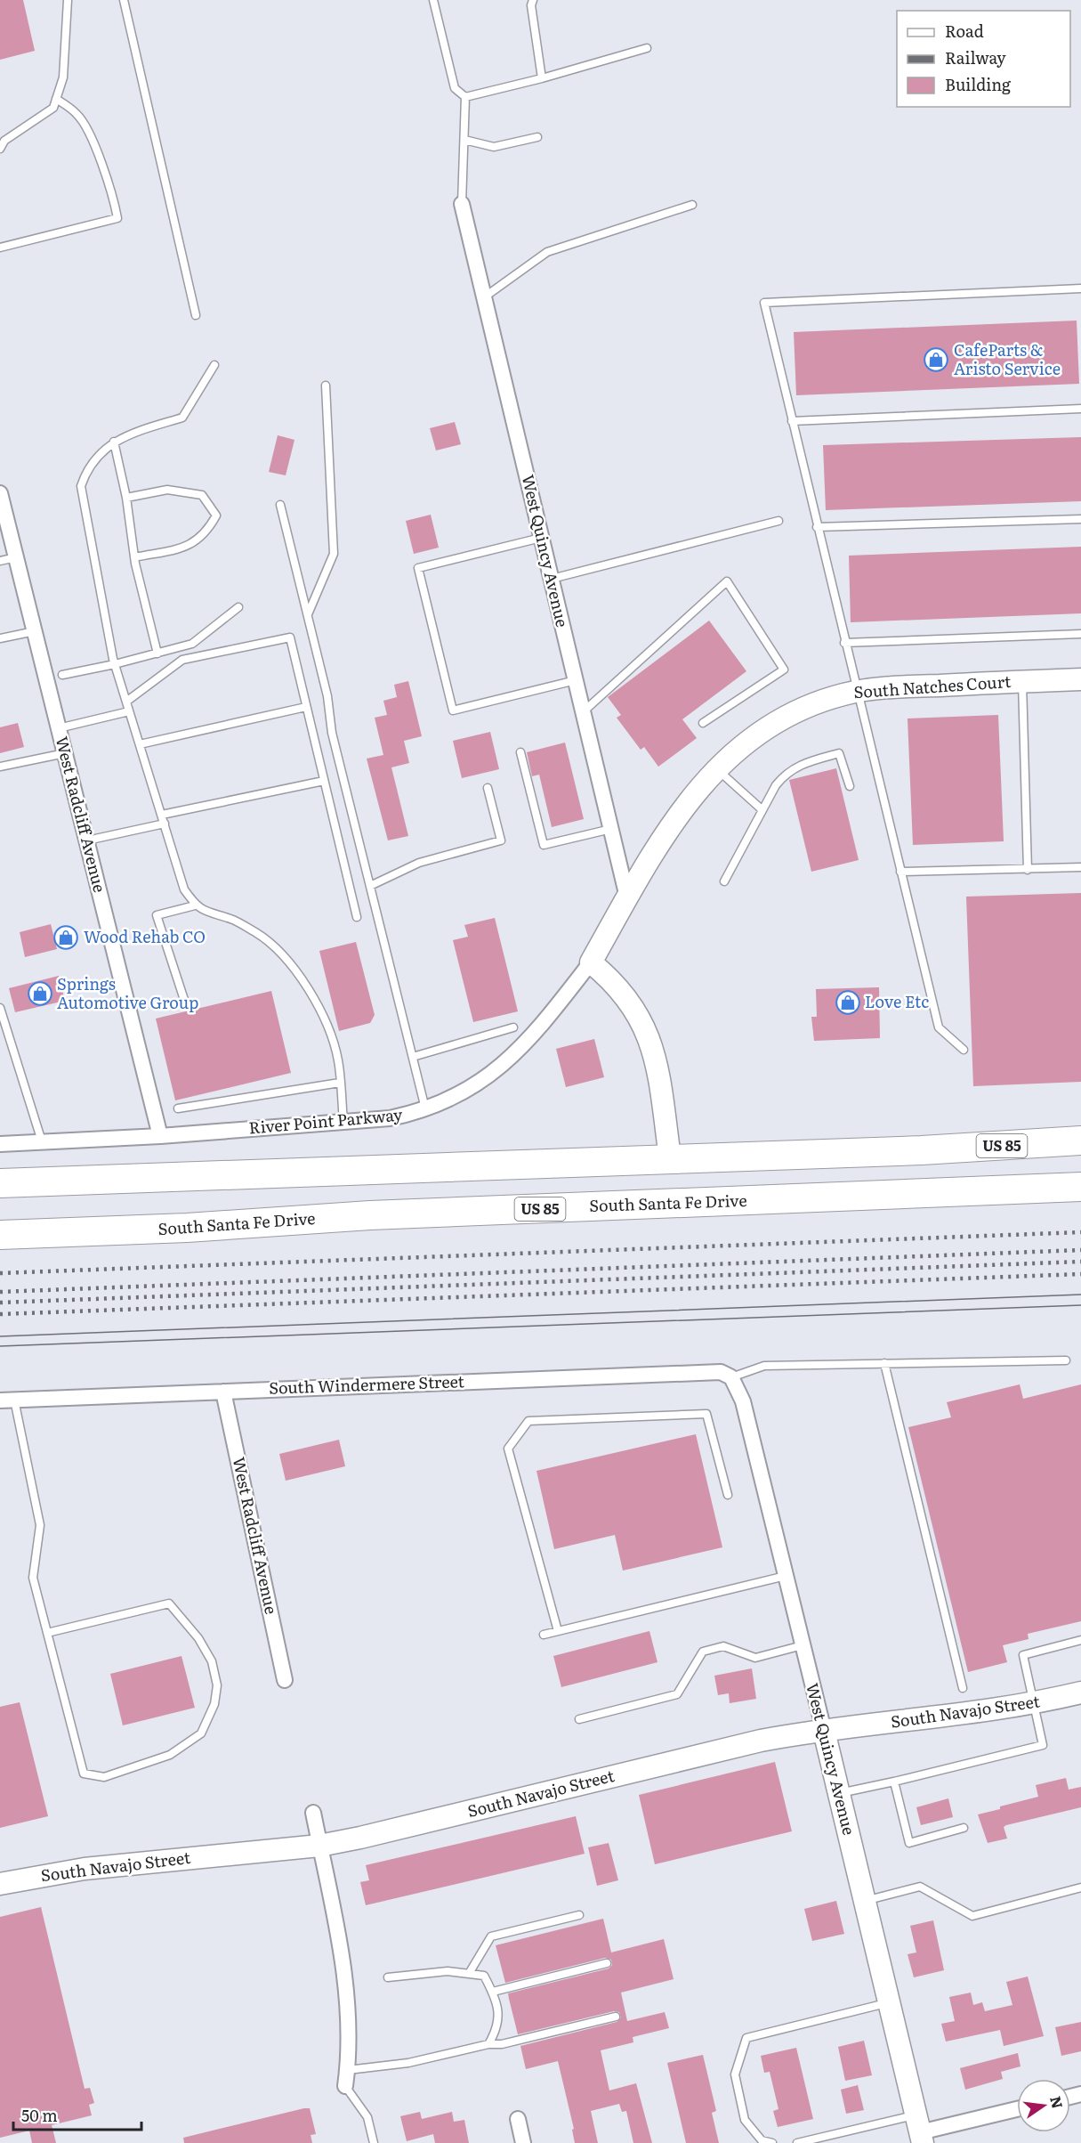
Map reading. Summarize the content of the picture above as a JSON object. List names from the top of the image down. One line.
{"streets":{"highway":["US 85","South Santa Fe Drive"],"street":["West Quincy Avenue","South Natches Court","West Radcliff Avenue","River Point Parkway","South Windermere Street","South Navajo Street"]},"crossings":[["West Quincy Avenue","South Natches Court"],["West Quincy Avenue","South Windermere Street"],["West Quincy Avenue","South Navajo Street"],["South Natches Court","River Point Parkway"],["West Radcliff Avenue","River Point Parkway"],["West Radcliff Avenue","South Windermere Street"]],"places":{"shop":["CafeParts & Aristo Service","Wood Rehab CO","Springs Automotive Group","Love Etc"]},"legend":["Road","Railway","Building"],"scale_bar":"50 m","north":"right"}
